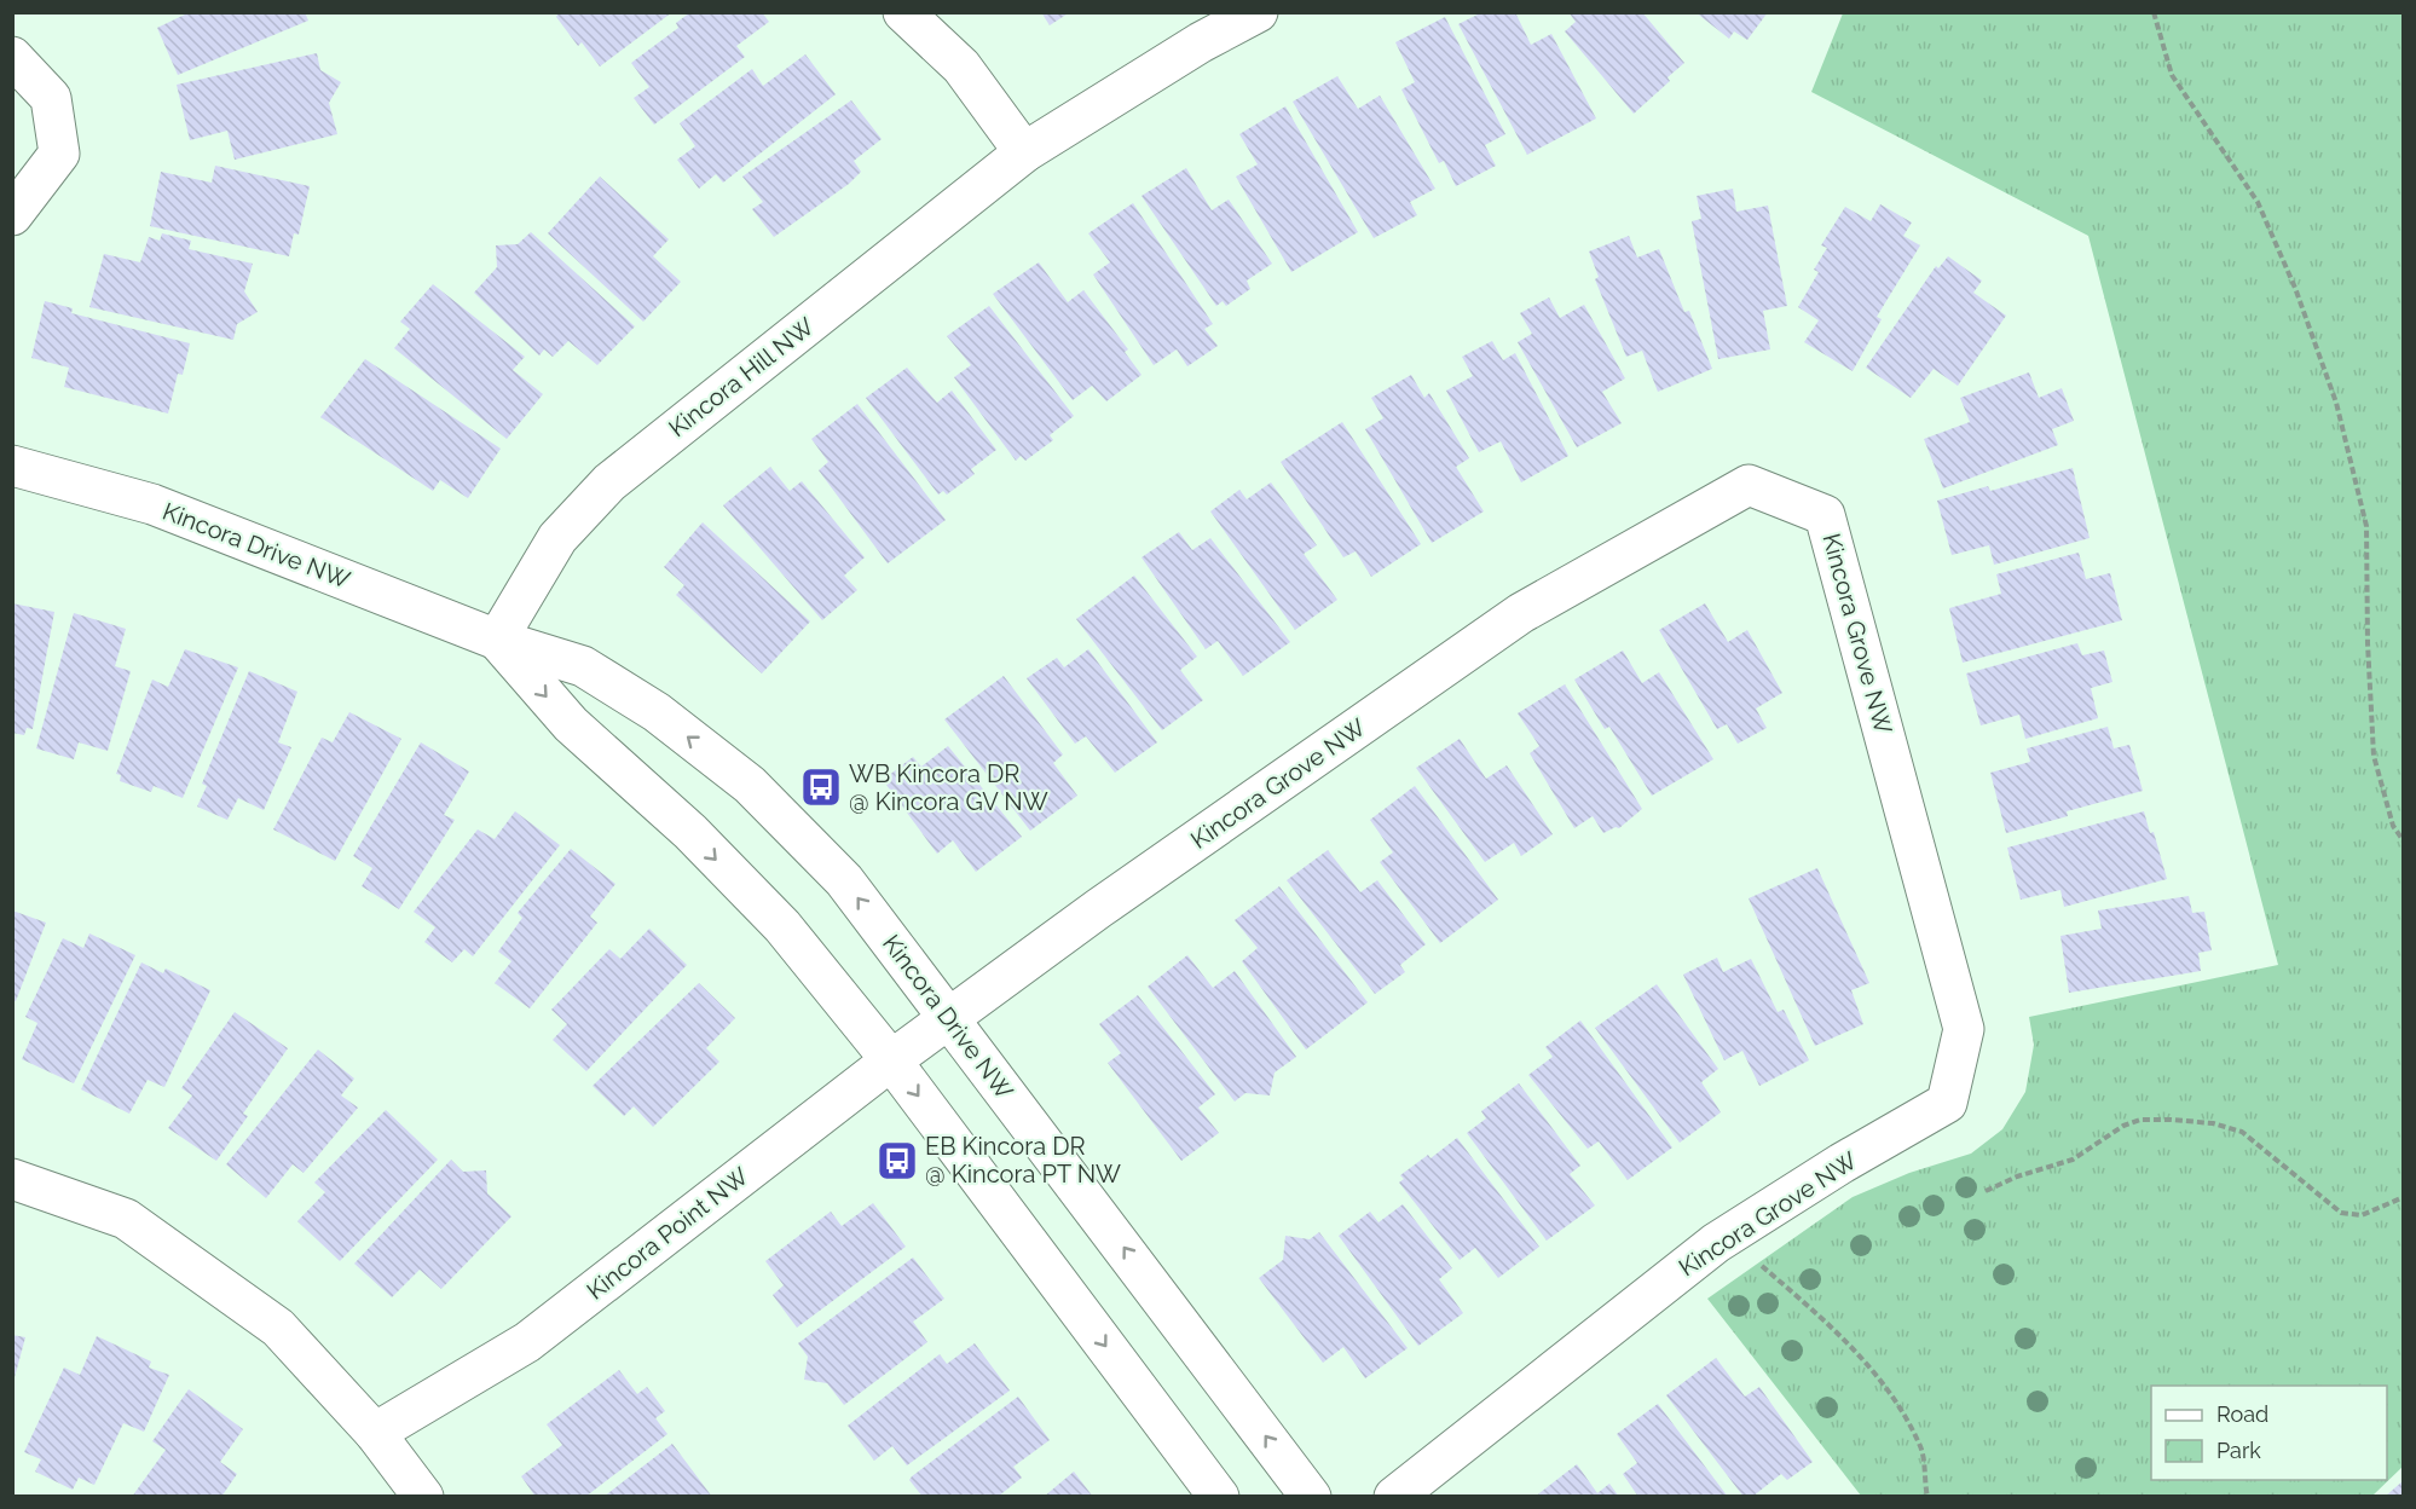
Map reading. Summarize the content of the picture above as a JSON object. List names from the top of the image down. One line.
{"streets":{"street":["Kincora Hill NW","Kincora Drive NW","Kincora Grove NW","Kincora Point NW"]},"crossings":[["Kincora Hill NW","Kincora Drive NW"],["Kincora Drive NW","Kincora Grove NW"],["Kincora Drive NW","Kincora Point NW"],["Kincora Grove NW","Kincora Point NW"]],"places":{"bus stop":["WB Kincora DR @ Kincora GV NW","EB Kincora DR @ Kincora PT NW"]},"legend":["Road","Park"]}
